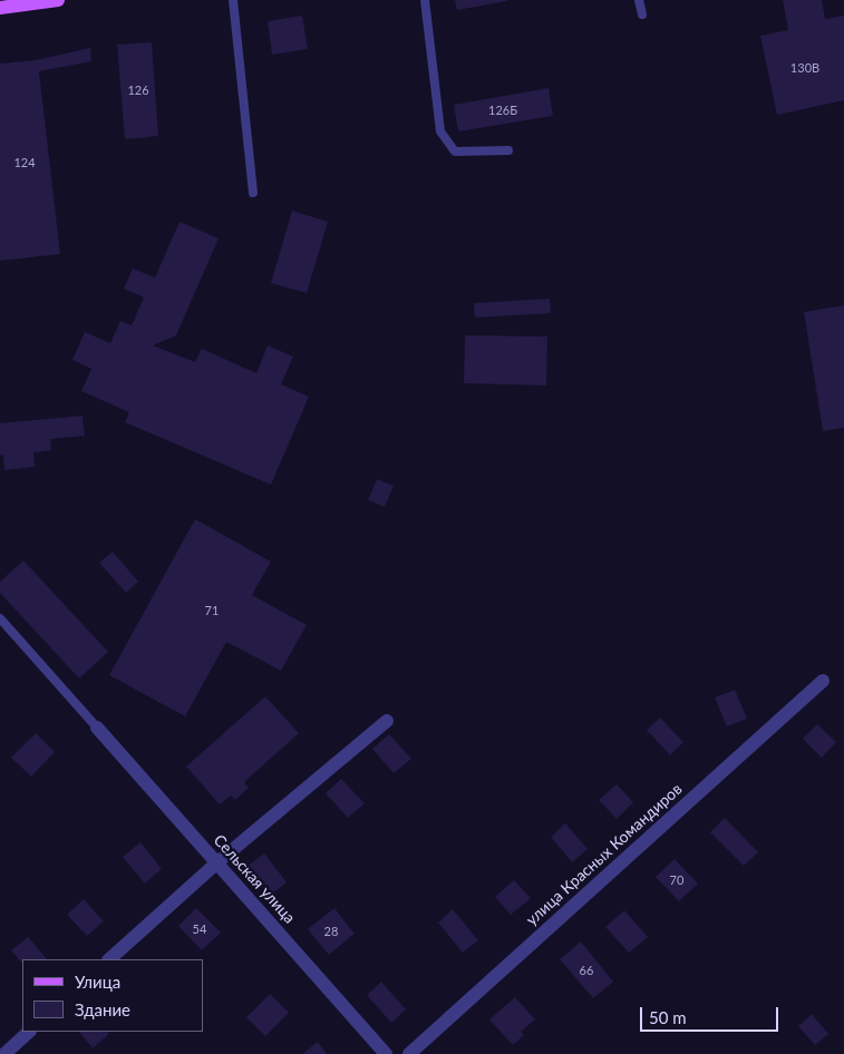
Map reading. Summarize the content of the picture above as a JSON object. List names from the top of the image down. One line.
{"streets":{"street":["улица Красных Командиров","Сельская улица"]},"house_numbers":["130В","126","126Б","124","71","70","54","28","66"],"legend":["Улица","Здание"],"scale_bar":"50 m"}
